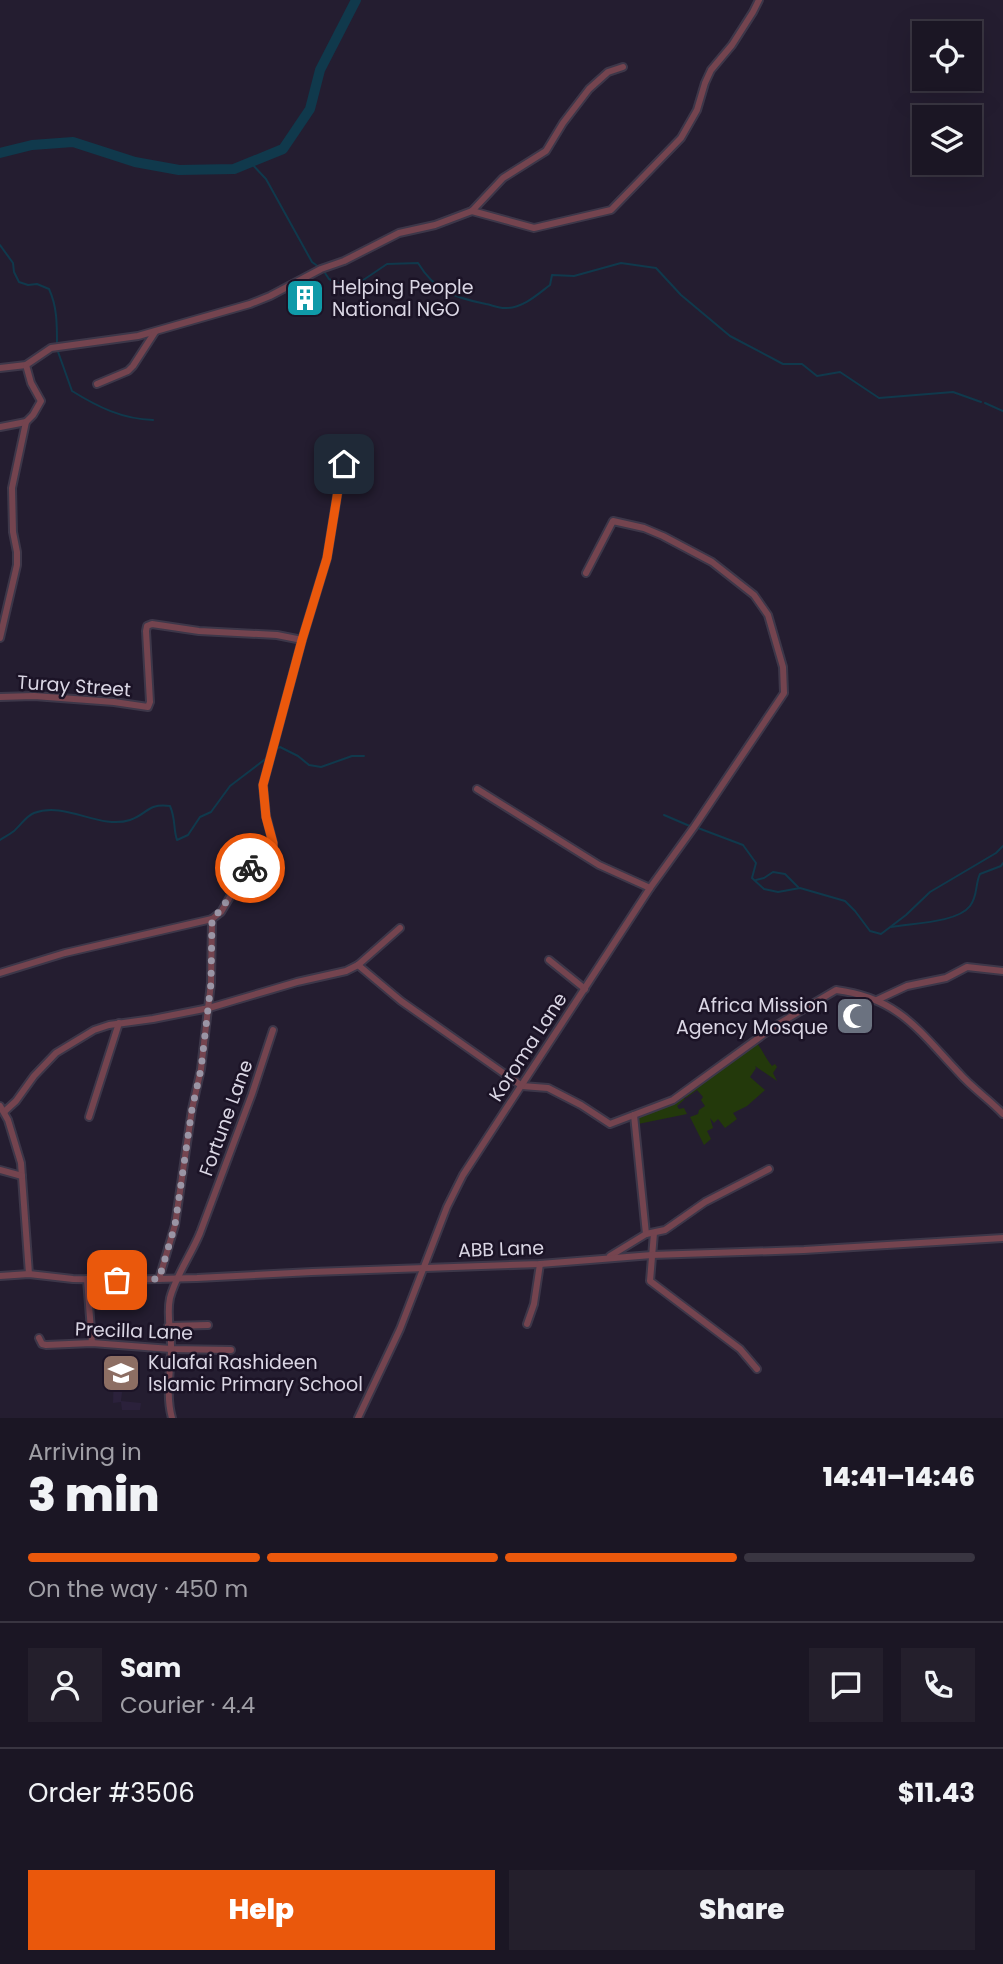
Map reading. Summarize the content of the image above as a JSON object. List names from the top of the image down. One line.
{"streets":{"street":["Turay Street","Koroma Lane","Fortune Lane","ABB Lane","Precilla Lane"]},"crossings":[["Koroma Lane","ABB Lane"],["Fortune Lane","ABB Lane"],["Fortune Lane","Precilla Lane"]],"places":{"building":["Helping People National NGO"],"mosque":["Africa Mission Agency Mosque"],"school or university":["Kulafai Rashideen Islamic Primary School"]},"page":{"heading":["3 min","Arriving in","14:41–14:46"],"panel":["Sam","Courier · 4.4","Order #3506","$11.43"],"bar":"On the way · 450 m","buttons":["Help","Share"]}}
